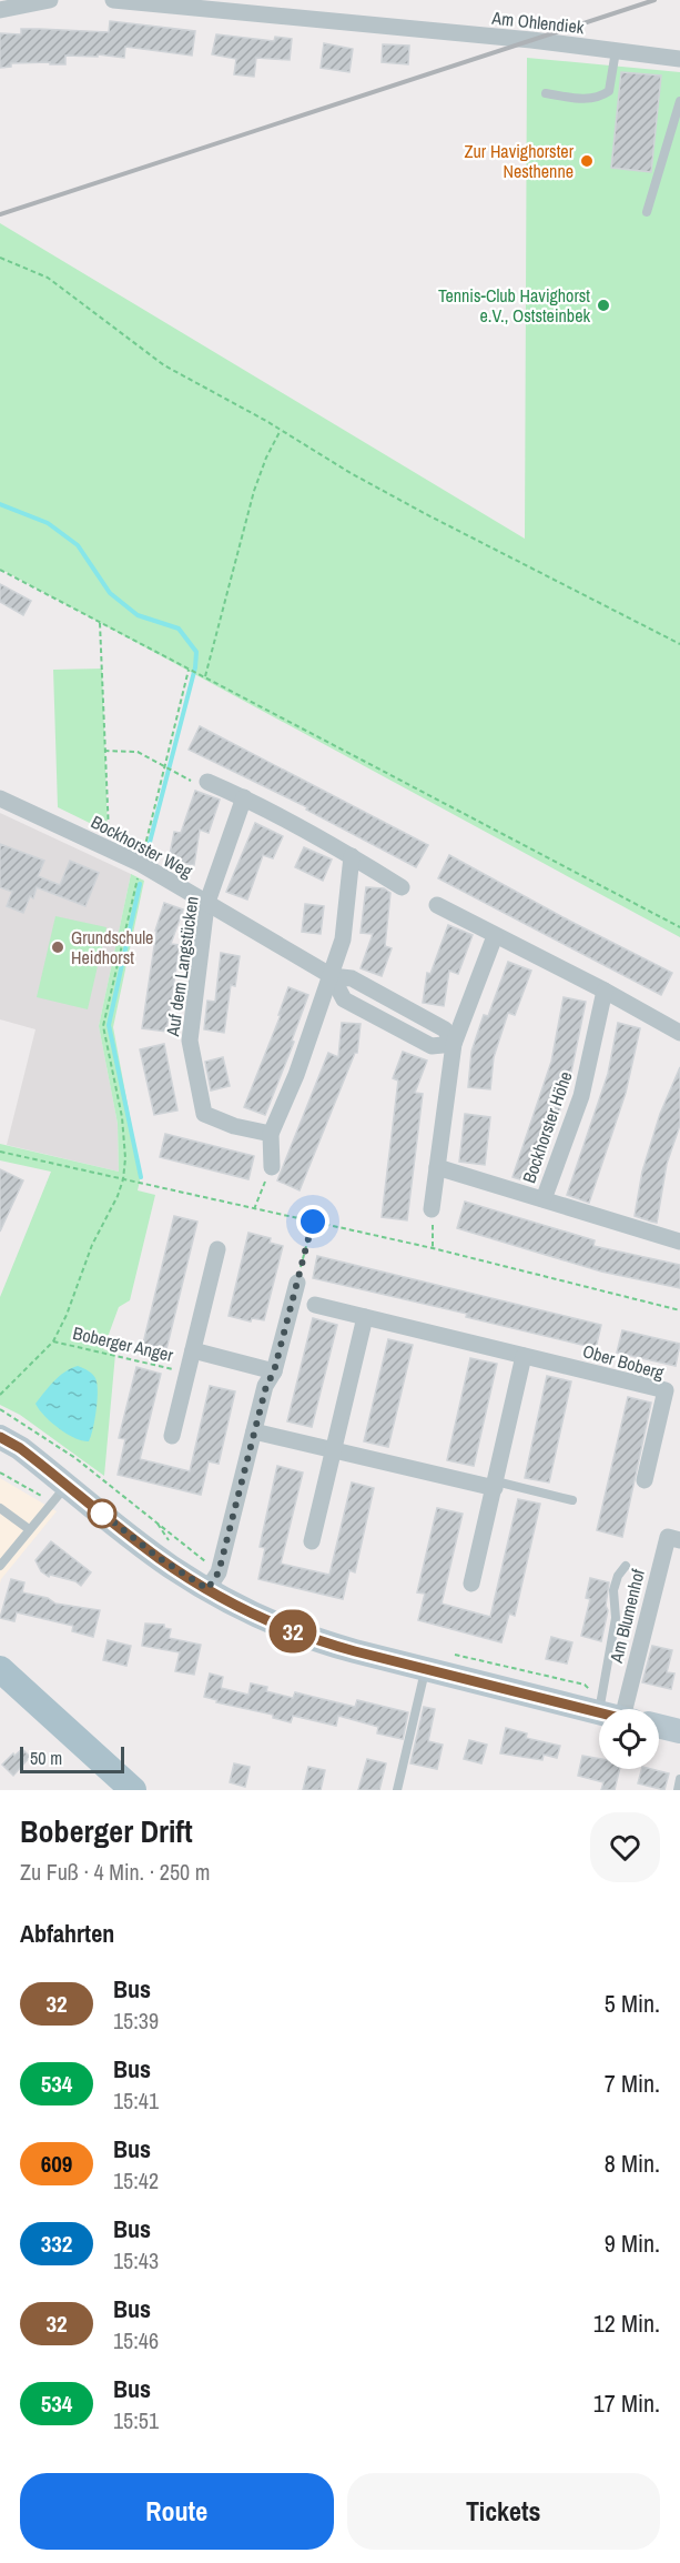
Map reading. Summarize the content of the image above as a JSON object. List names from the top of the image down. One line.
{"streets":{"street":["Am Ohlendiek","Bockhorster Weg","Auf dem Langstücken","Bockhorster Höhe","Ober Boberg","Am Blumenhof"],"path":["Boberger Anger"]},"crossings":[["Bockhorster Weg","Auf dem Langstücken"]],"places":["Zur Havighorster Nesthenne","Tennis-Club Havighorst e.V., Oststeinbek","Grundschule Heidhorst"],"lines":["bus line 32"],"scale_bar":"50 m","page":{"on_map":"32","scale":"50 m","heading":[["Boberger Drift","Zu Fuß · 4 Min. · 250 m"],"Abfahrten"],"list":[{"mark":"32","name":"Bus","note":"15:39","value":"5 Min."},{"mark":"534","name":"Bus","note":"15:41","value":"7 Min."},{"mark":"609","name":"Bus","note":"15:42","value":"8 Min."},{"mark":"332","name":"Bus","note":"15:43","value":"9 Min."},{"mark":"32","name":"Bus","note":"15:46","value":"12 Min."},{"mark":"534","name":"Bus","note":"15:51","value":"17 Min."}],"buttons":["Route","Tickets"]}}
